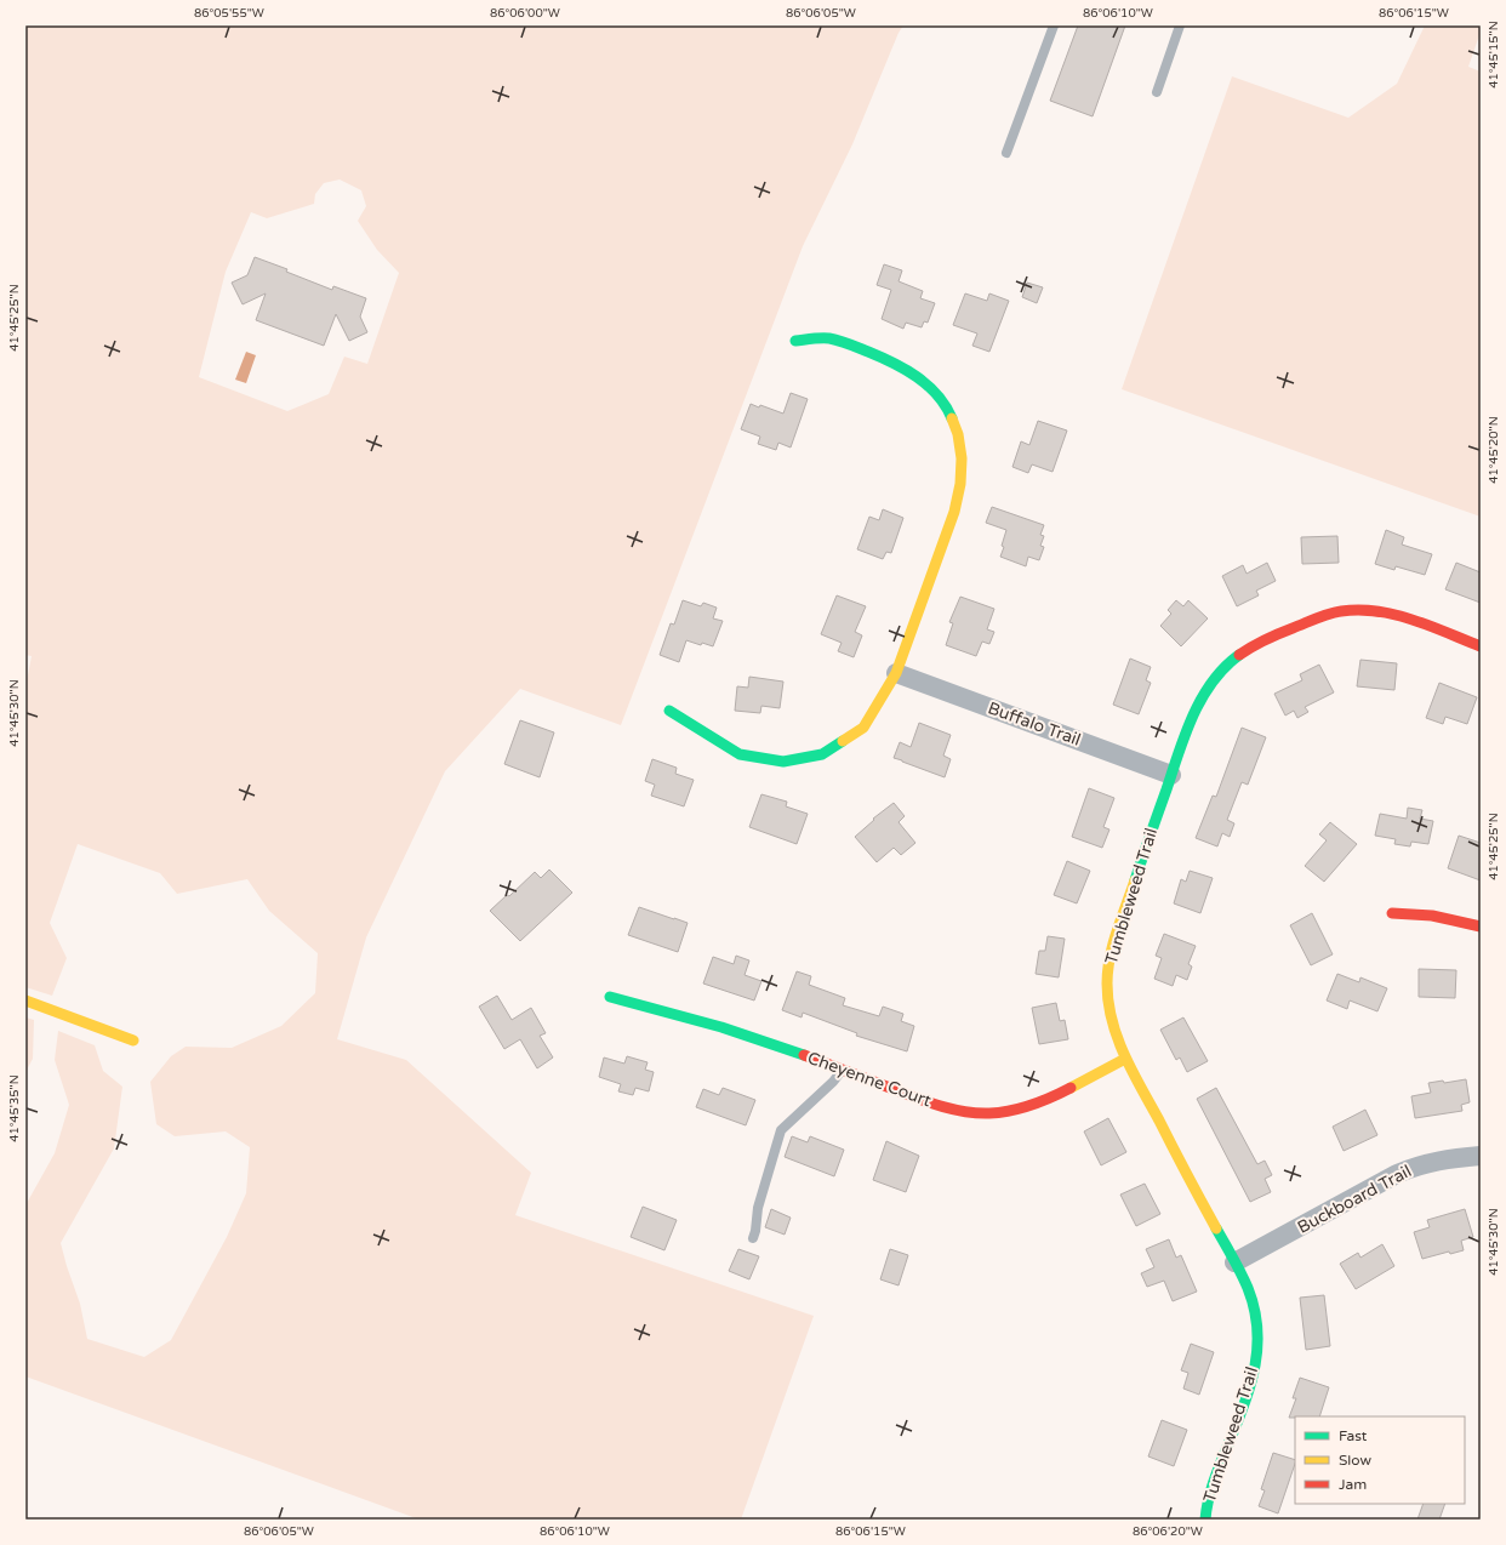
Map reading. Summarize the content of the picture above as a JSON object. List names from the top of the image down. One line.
{"streets":{"street":["Buffalo Trail","Tumbleweed Trail","Cheyenne Court","Buckboard Trail"]},"crossings":[["Buffalo Trail","Tumbleweed Trail"],["Tumbleweed Trail","Cheyenne Court"],["Tumbleweed Trail","Buckboard Trail"]],"legend":["Fast","Slow","Jam"],"coordinates":["86°05'55\"W","86°06'00\"W","86°06'05\"W","86°06'10\"W","86°06'15\"W","41°45'15\"N","41°45'25\"N","41°45'20\"N","41°45'30\"N","41°45'35\"N","86°06'20\"W"]}
